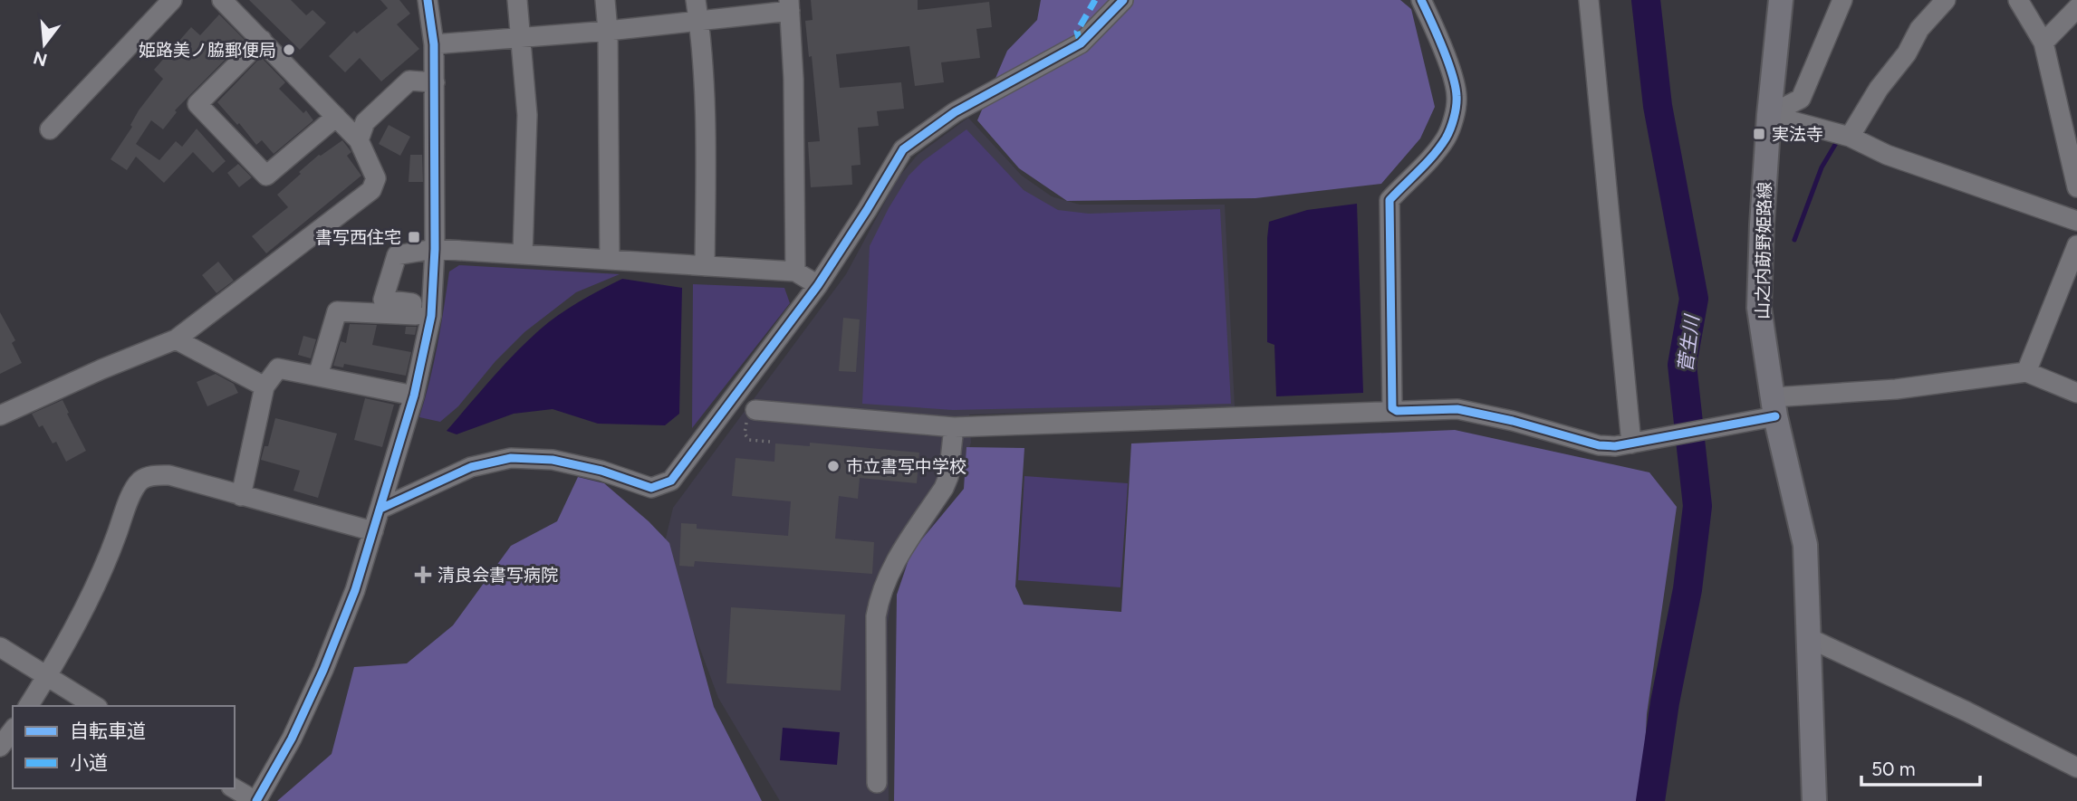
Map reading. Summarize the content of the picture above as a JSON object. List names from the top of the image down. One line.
{"streets":{"main road":["山之内莇野姫路線"]},"water":["菅生川"],"places":{"other":["姫路美ノ脇郵便局","市立書写中学校"],"transit":["実法寺","書写西住宅"],"health":["清良会書写病院"]},"legend":["自転車道","小道"],"scale_bar":"50 m","north":"bottom"}
